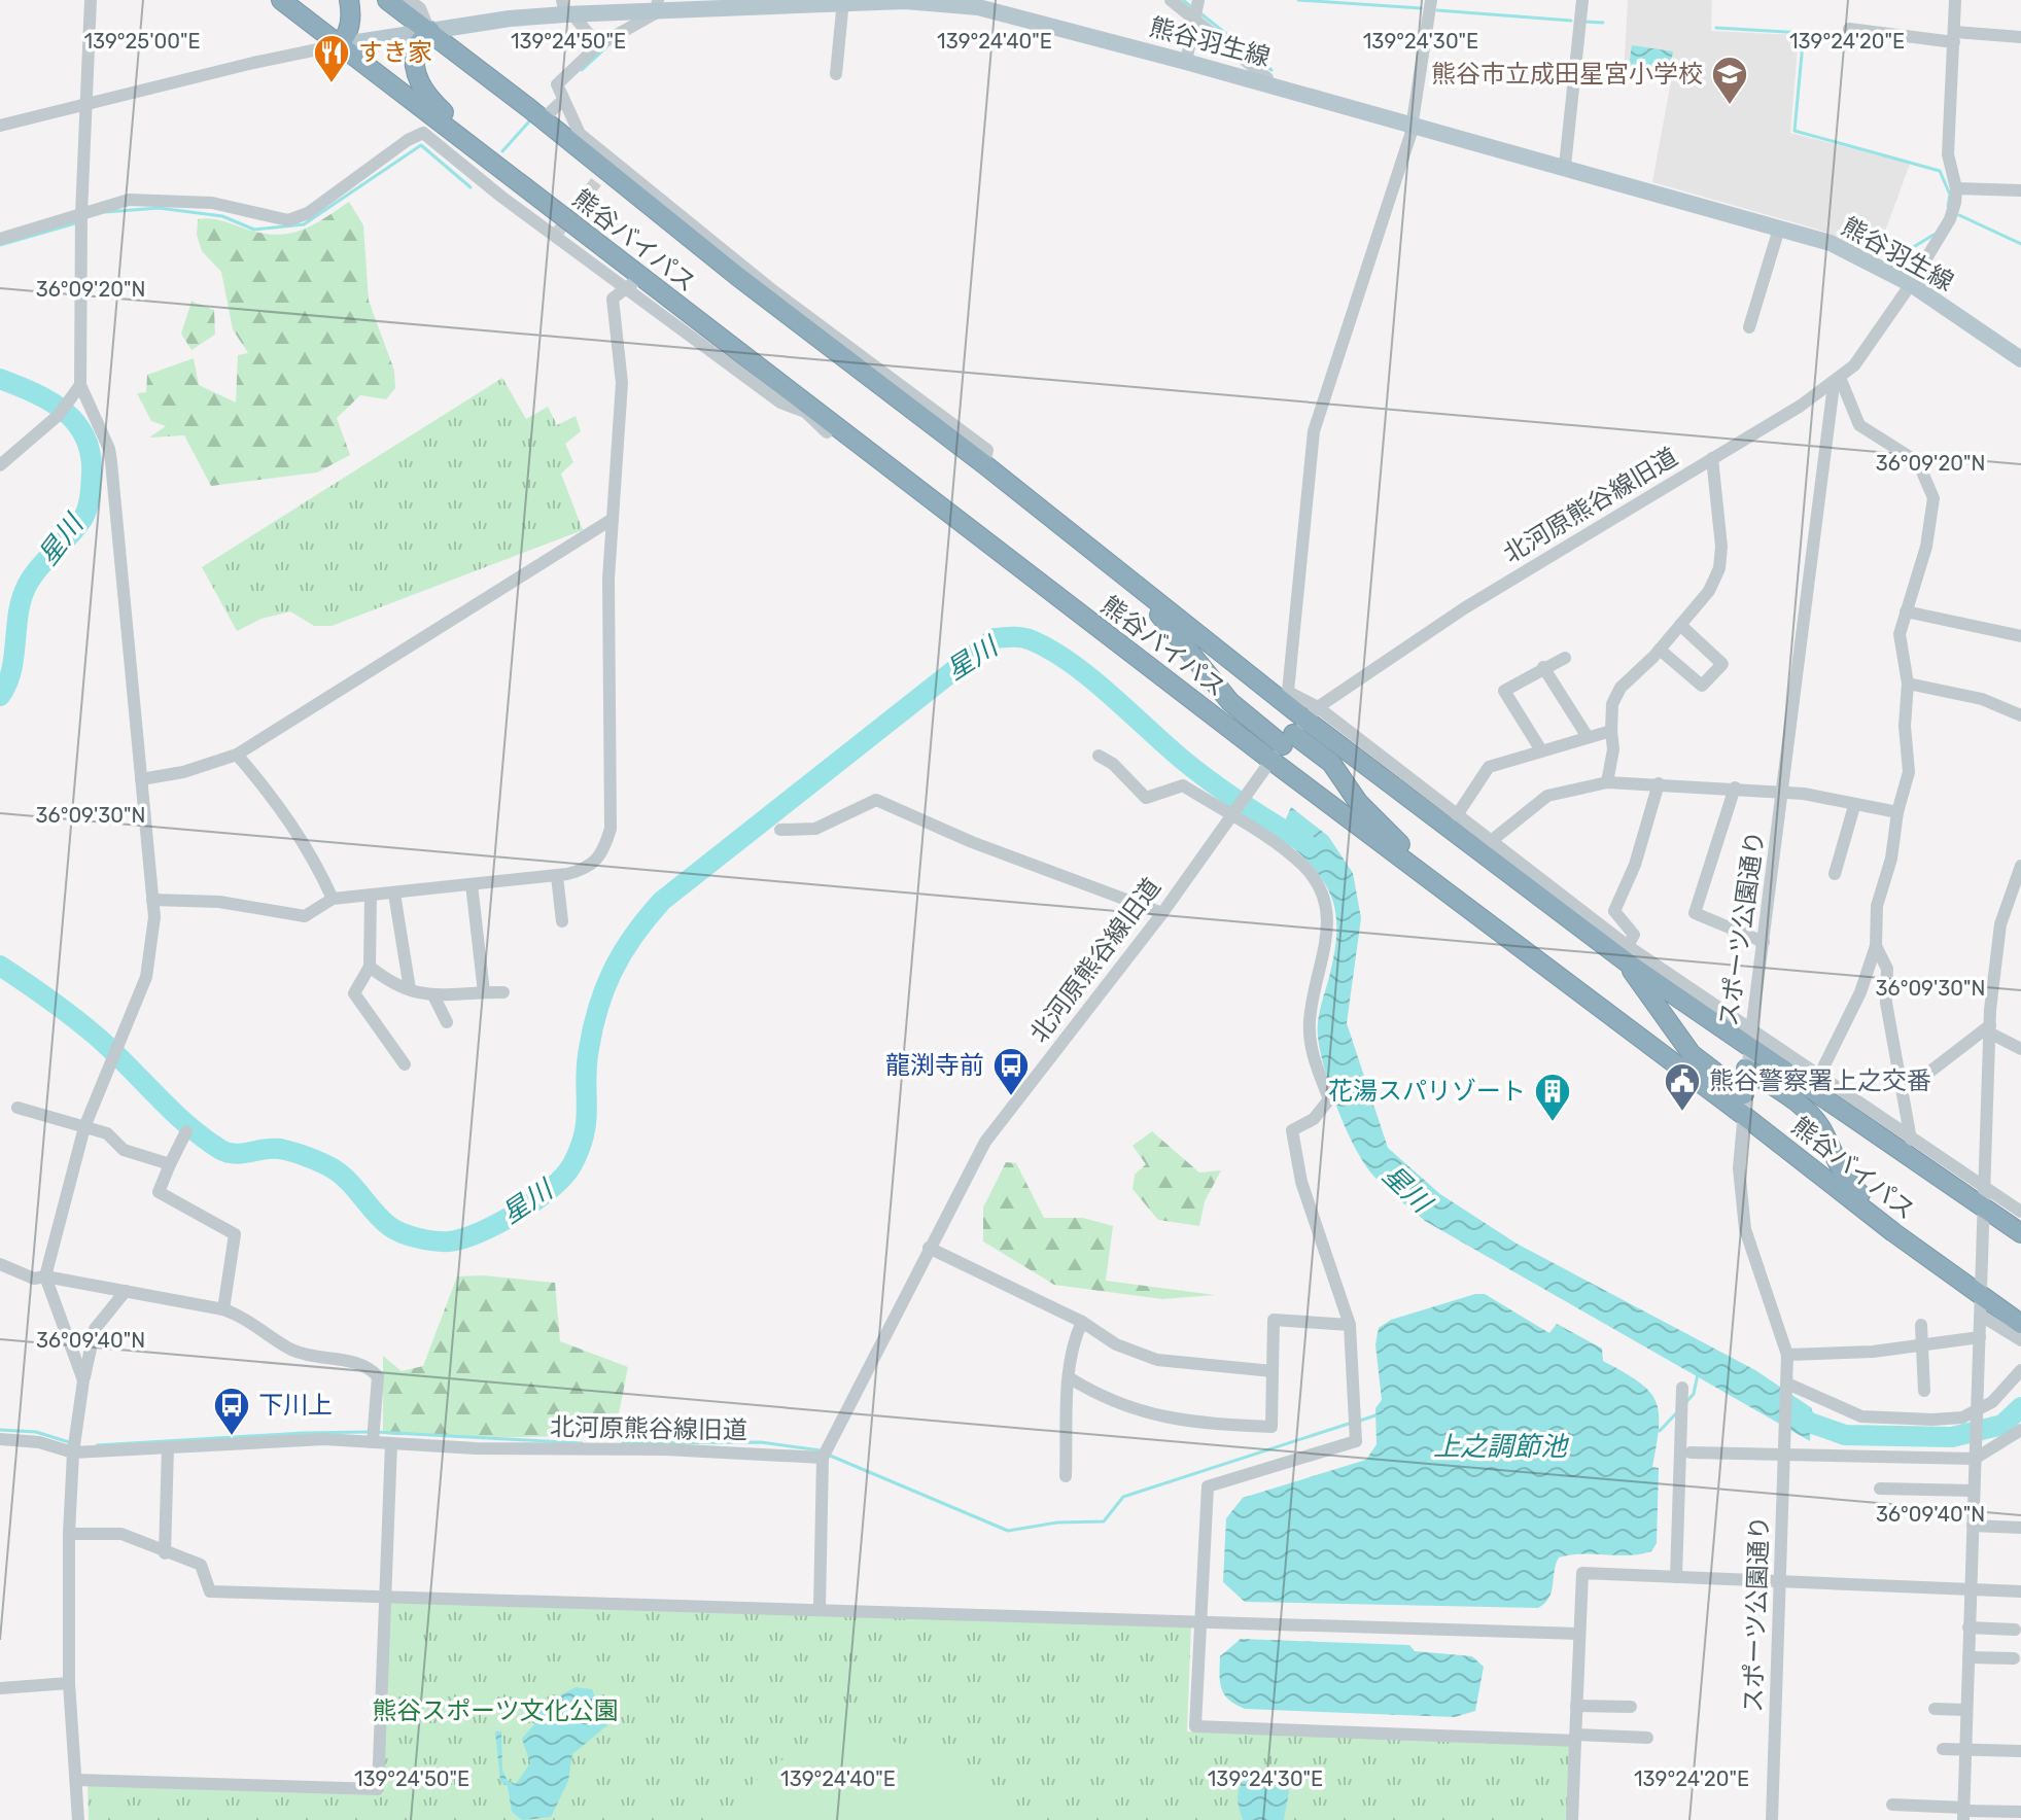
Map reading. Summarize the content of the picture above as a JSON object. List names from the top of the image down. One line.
{"streets":{"highway":["熊谷バイパス"],"main road":["熊谷羽生線"],"street":["北河原熊谷線旧道","スポーツ公園通り"]},"crossings":[["熊谷羽生線","熊谷バイパス"],["熊谷羽生線","北河原熊谷線旧道"],["熊谷バイパス","北河原熊谷線旧道"],["熊谷バイパス","スポーツ公園通り"],["北河原熊谷線旧道","スポーツ公園通り"]],"water":["星川","上之調節池"],"parks":["熊谷スポーツ文化公園"],"places":{"restaurant":["すき家"],"school or university":["熊谷市立成田星宮小学校"],"bus stop":["龍渕寺前","下川上"],"public building":["熊谷警察署上之交番"],"building":["花湯スパリゾート"]},"coordinates":["139°25'00\"E","139°24'50\"E","139°24'40\"E","139°24'30\"E","139°24'20\"E","36°09'20\"N","36°09'30\"N","36°09'40\"N"]}
